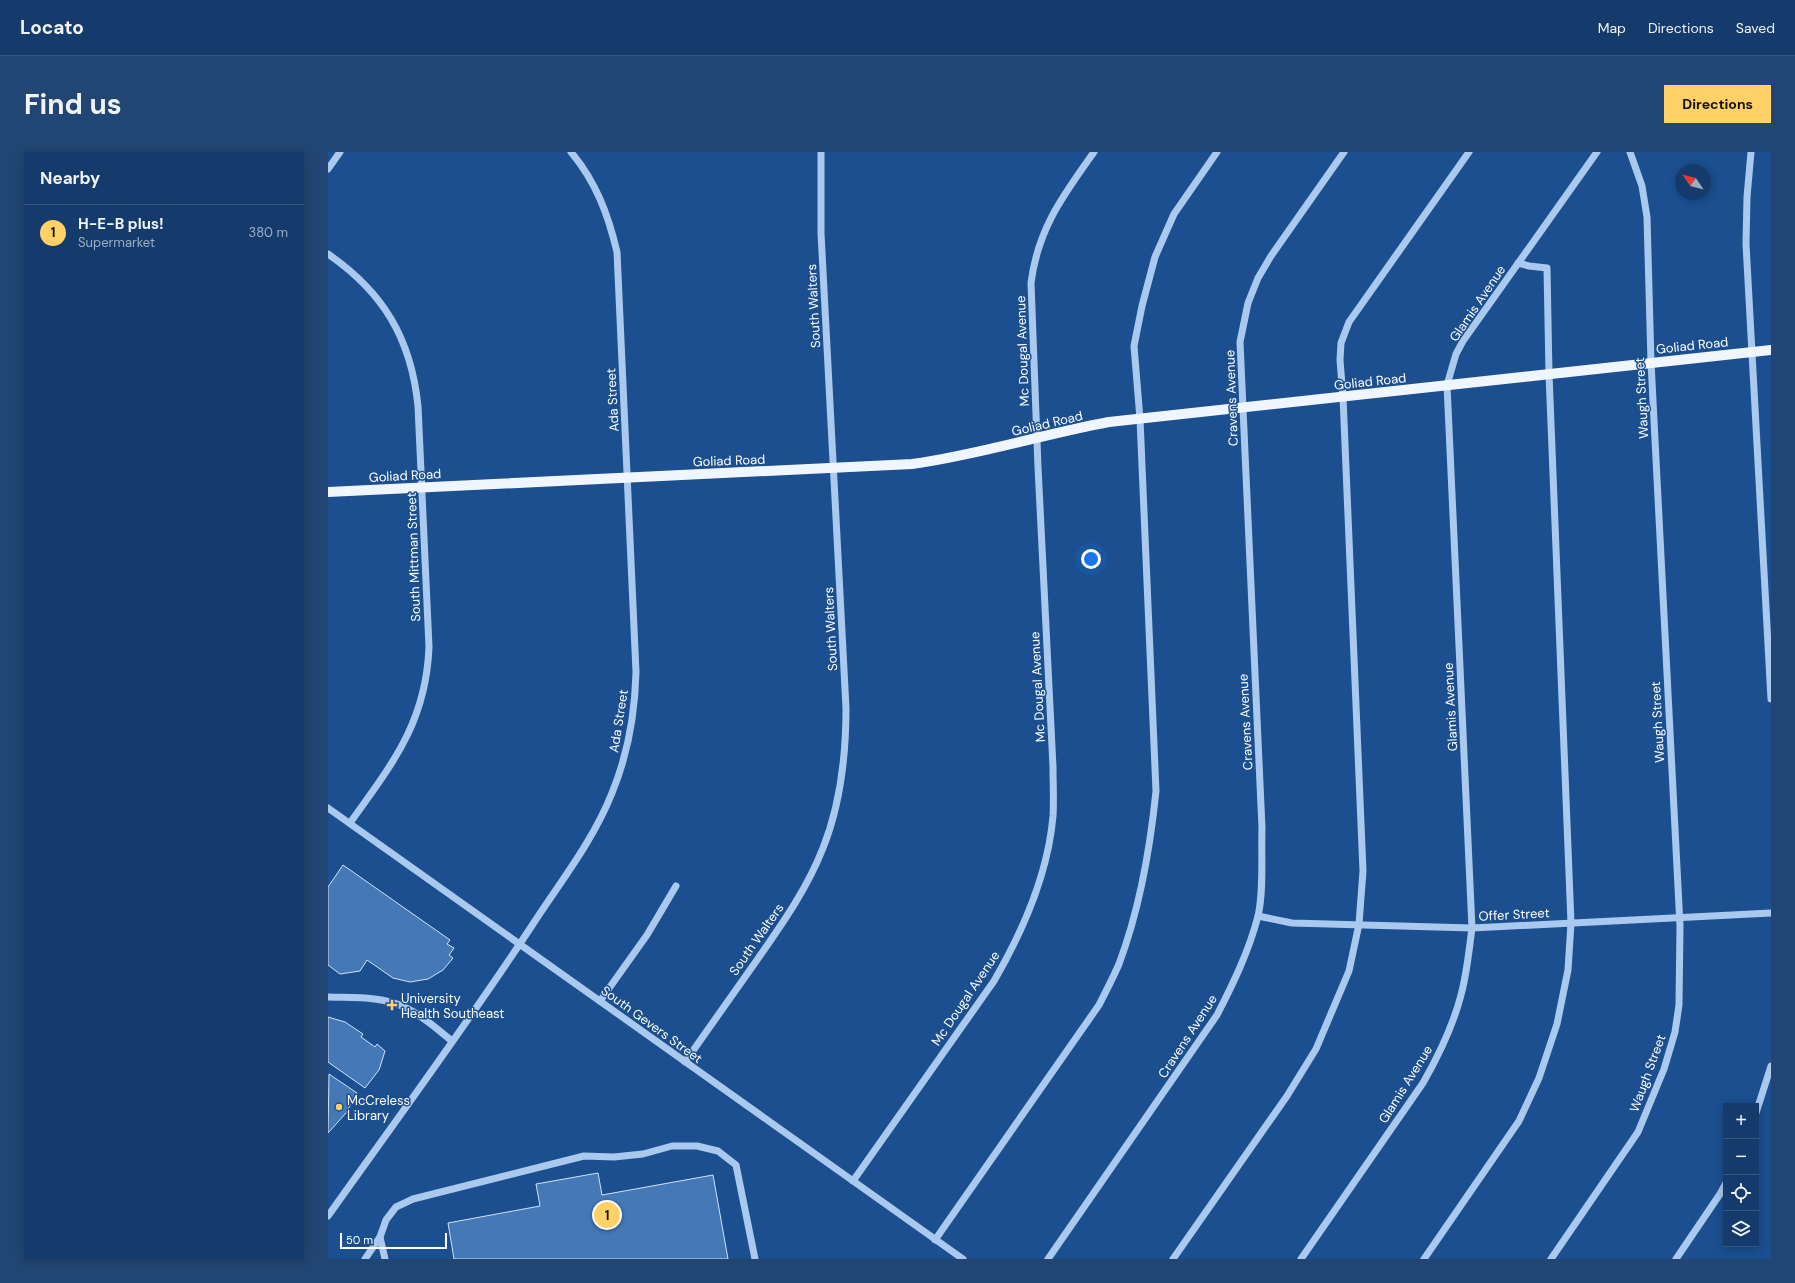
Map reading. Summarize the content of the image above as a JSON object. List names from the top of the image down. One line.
{"streets":{"main road":["Goliad Road"],"street":["Glamis Avenue","South Walters","Mc Dougal Avenue","Cravens Avenue","Waugh Street","Ada Street","South Mittman Street","Offer Street","South Gevers Street"]},"crossings":[["Glamis Avenue","Goliad Road"],["Glamis Avenue","Offer Street"],["South Walters","Goliad Road"],["South Walters","South Gevers Street"],["Goliad Road","Mc Dougal Avenue"],["Goliad Road","Cravens Avenue"],["Goliad Road","Waugh Street"],["Goliad Road","Ada Street"],["Goliad Road","South Mittman Street"],["Mc Dougal Avenue","South Gevers Street"],["Cravens Avenue","Offer Street"],["Waugh Street","Offer Street"],["Ada Street","South Gevers Street"],["South Mittman Street","South Gevers Street"]],"places":{"health":["University Health Southeast"],"other":["McCreless Library"]},"scale_bar":"50 m","north":"top left","page":{"header":"Locato","nav":["Map","Directions","Saved"],"buttons":"Directions","title":"Find us","heading":"Nearby","list":[{"mark":"1","name":"H-E-B plus!","note":"Supermarket","value":"380 m"}],"map_buttons":["+","−"],"pins":"1","scale":"50 m"}}
